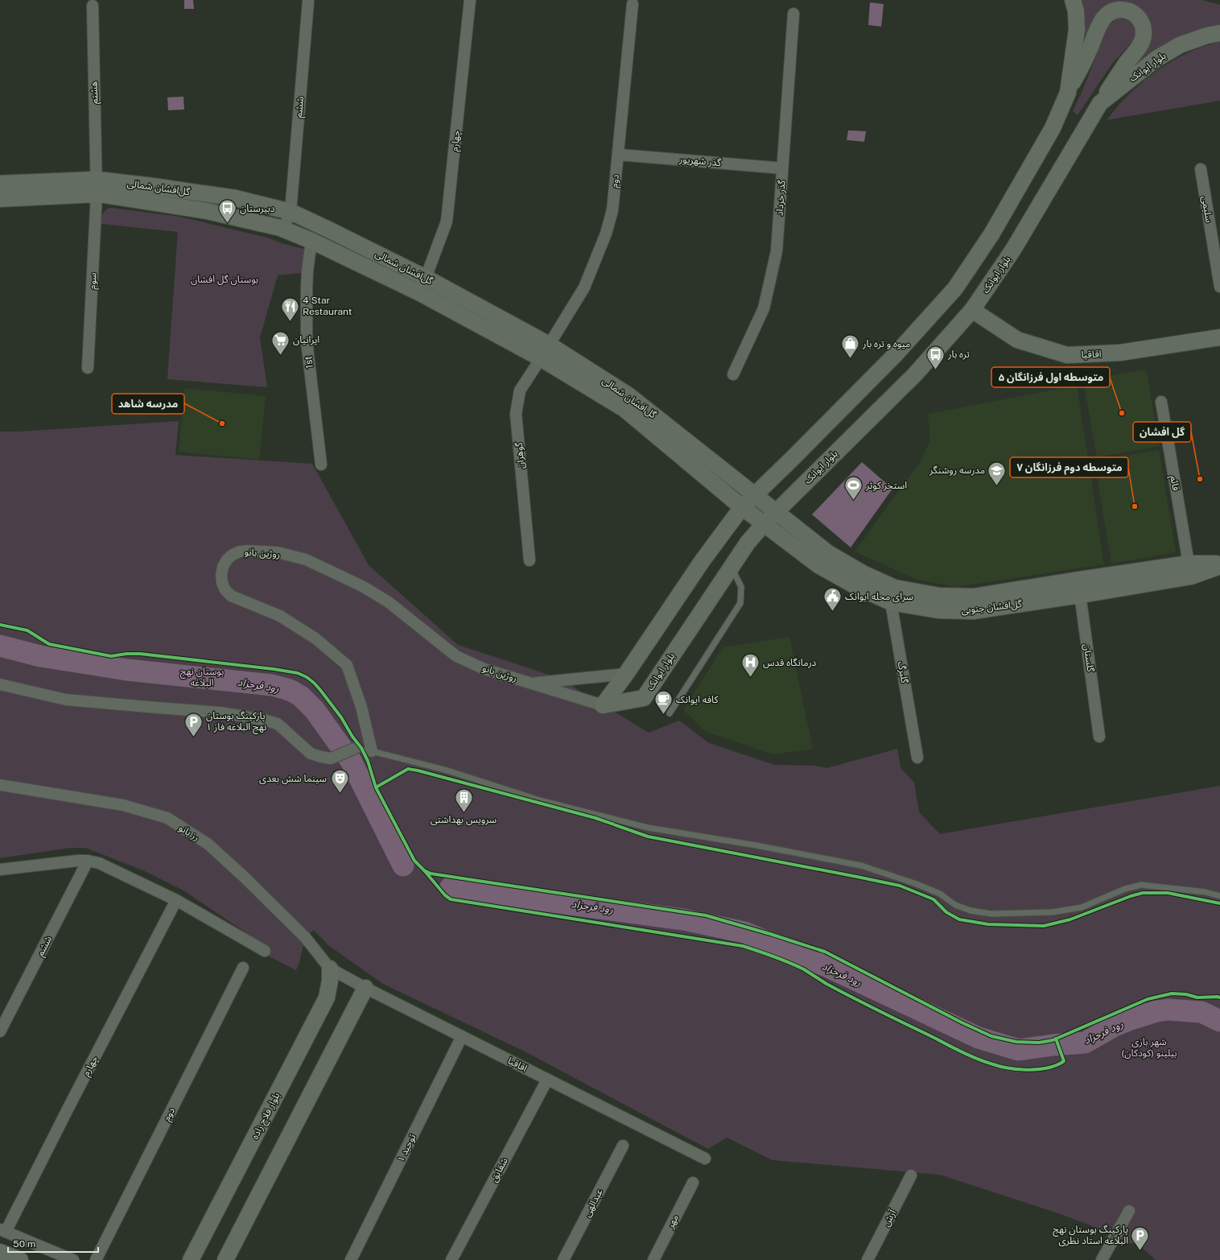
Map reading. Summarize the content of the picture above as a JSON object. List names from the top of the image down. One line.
{"streets":{"main road":["بلوار ایوانک","گل‌افشان شمالی","اقاقیا","گل‌افشان جنوبی","بلوار فلاح زاده"],"street":["هشتم","ششم","چهارم","گذر شهریور","دوم","گذر خرداد","سلیمی","سوم","1st","گوهران","قائم","روژین بانو","گلستان","گلبرگ","رز بانو","توحید ۱","شقایق","عبدالهی","آرش","مهر"]},"crossings":[["بلوار ایوانک","گل‌افشان شمالی"],["بلوار ایوانک","اقاقیا"],["بلوار ایوانک","روژین بانو"],["بلوار ایوانک","گل‌افشان جنوبی"],["هشتم","گل‌افشان شمالی"],["هشتم","سوم"],["ششم","گل‌افشان شمالی"],["چهارم","گل‌افشان شمالی"],["گذر شهریور","دوم"],["گذر شهریور","گذر خرداد"],["دوم","گل‌افشان شمالی"],["دوم","گوهران"],["گل‌افشان شمالی","سوم"],["گل‌افشان شمالی","1st"],["گل‌افشان شمالی","گوهران"],["گل‌افشان شمالی","گل‌افشان جنوبی"],["اقاقیا","رز بانو"],["اقاقیا","بلوار فلاح زاده"],["اقاقیا","توحید ۱"],["اقاقیا","شقایق"],["قائم","گل‌افشان جنوبی"],["گل‌افشان جنوبی","گلستان"],["گل‌افشان جنوبی","گلبرگ"],["رز بانو","بلوار فلاح زاده"]],"water":["رود فرحزاد"],"parks":["بوستان گل افشان","بوستان نهج البلاغه","شهر بازی بیلینو (کودکان)"],"places":{"bus stop":["دبیرستان","تره بار"],"restaurant":["4 Star Restaurant"],"supermarket":["ایرانیان"],"shop":["میوه و تره بار"],"other":["متوسطه اول فرزانگان ۵","مدرسه شاهد","گل افشان","متوسطه دوم فرزانگان ۷"],"school or university":["مدرسه روشنگر"],"sports":["استخر کوثر"],"public building":["سرای محله ایوانک"],"hospital":["درمانگاه قدس"],"cafe":["کافه ایوانک"],"parking":["پارکینگ بوستان نهج البلاغه فاز ۱","پارکینگ بوستان نهج البلاغه استاد نظری"],"theatre":["سینما شش بعدی"],"building":["سرویس بهداشتی"]},"scale_bar":"50 m"}
